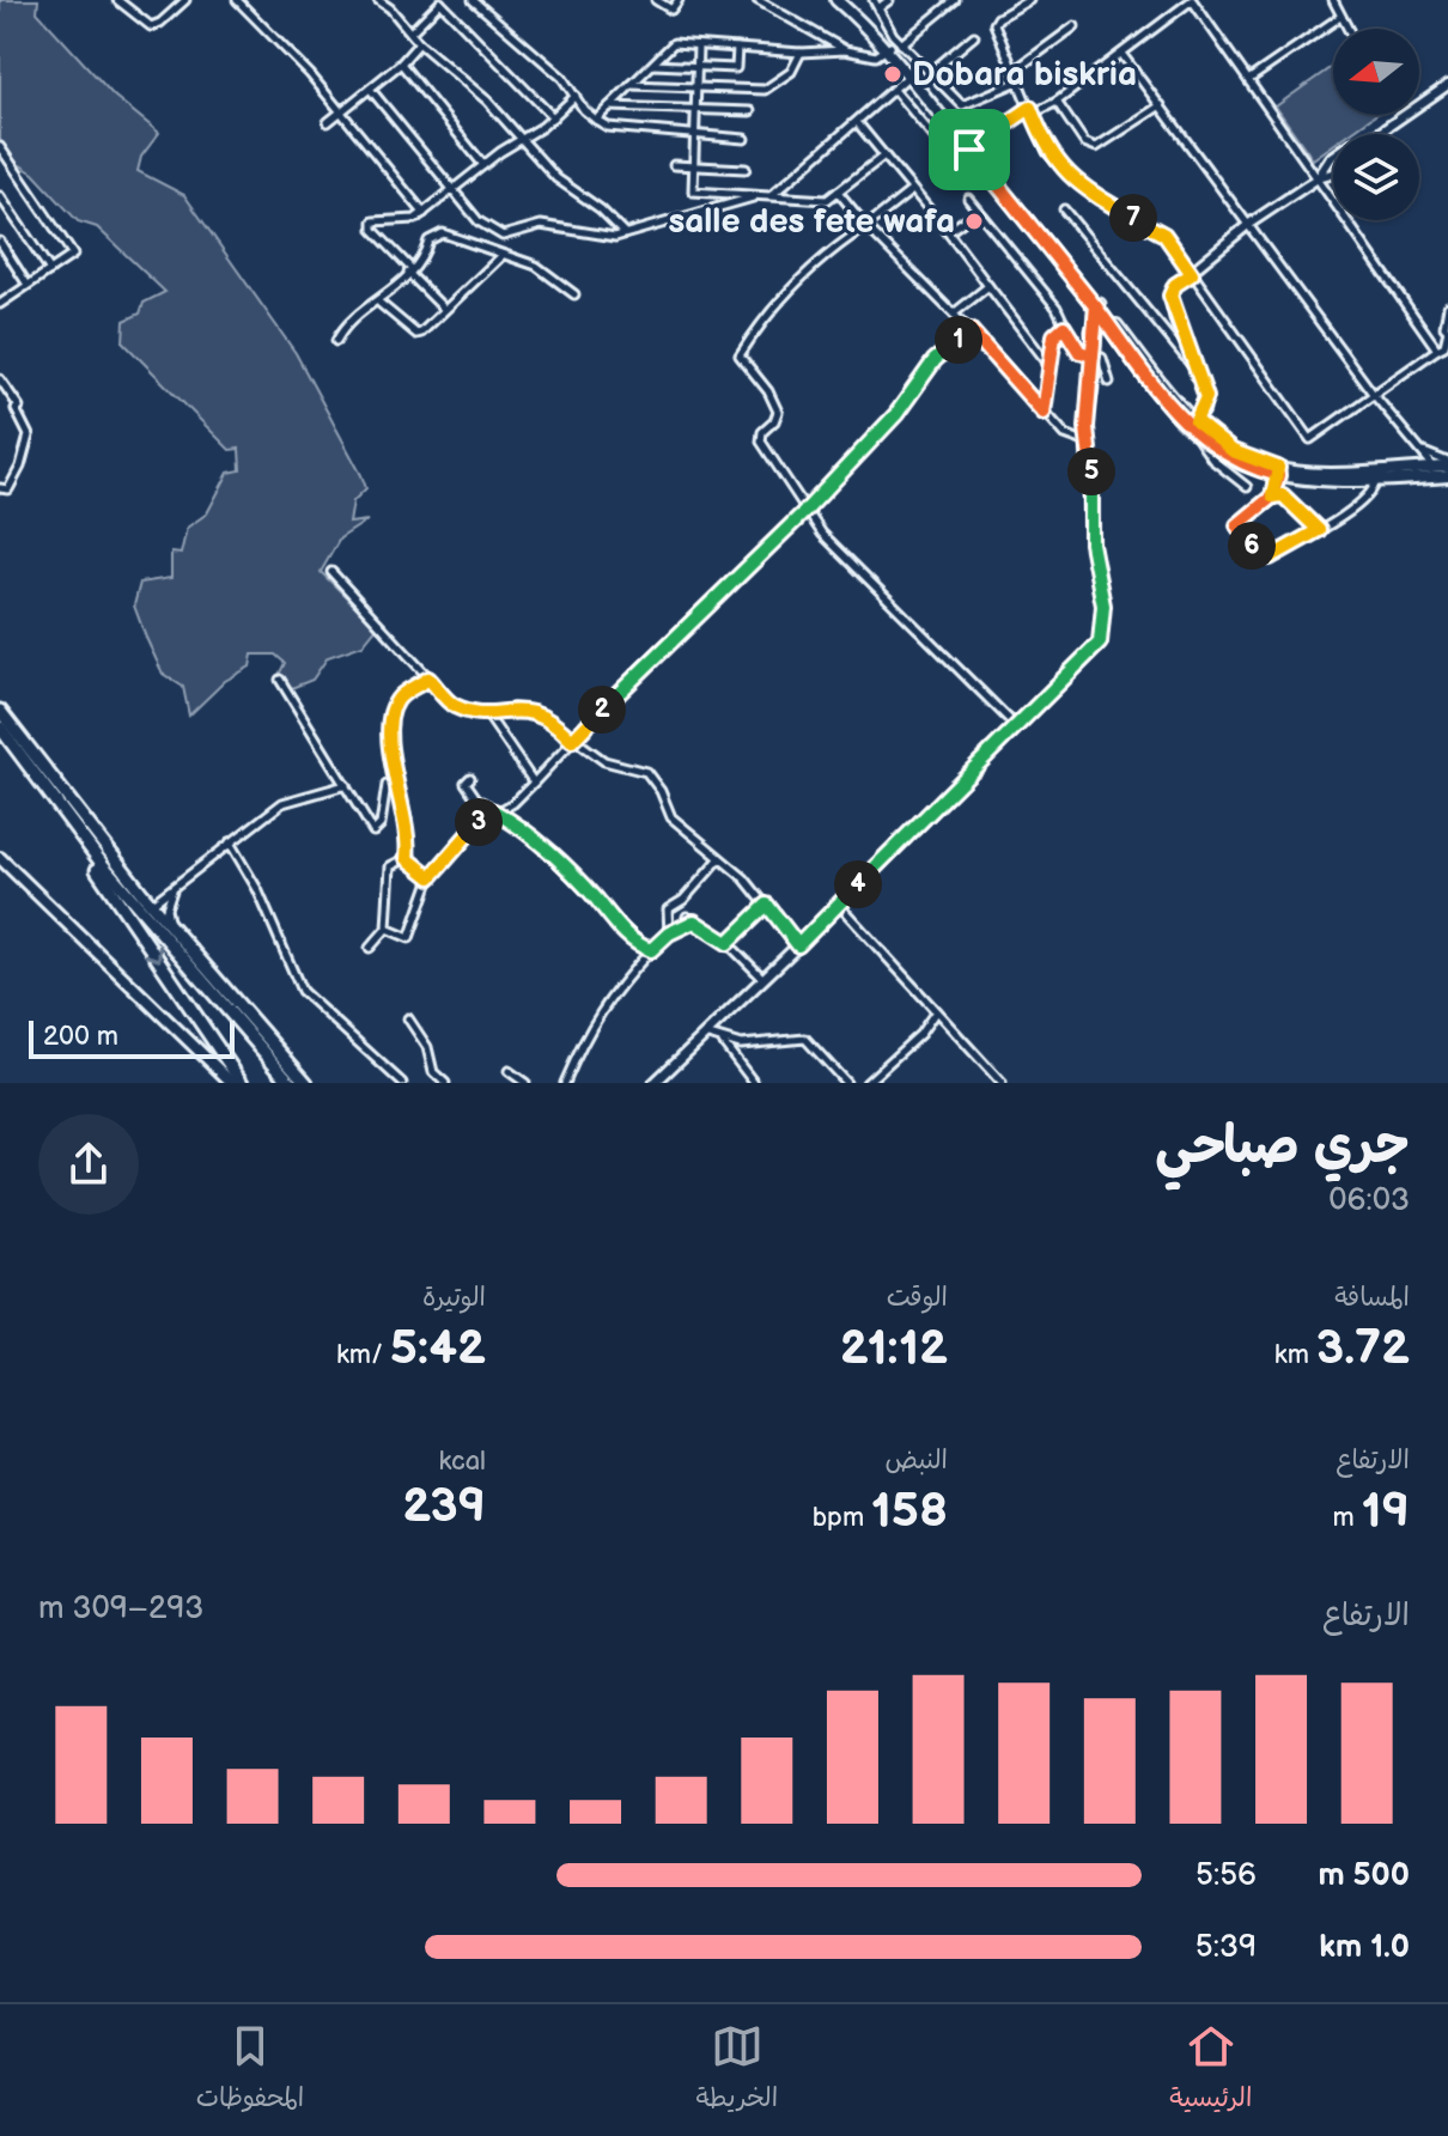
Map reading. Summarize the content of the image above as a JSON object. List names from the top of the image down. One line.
{"places":["Dobara biskria","salle des fete wafa"],"scale_bar":"200 m","north":"left","page":{"pins":["7","1","5","6","2","3","4"],"scale":"200 m","heading":["جري صباحي","06:03"],"stats":[["المسافة","3.72 km"],["الوقت","21:12"],["الوتيرة","5:42 /km"],["الارتفاع","19 m"],["النبض","158 bpm"],["kcal","239"]],"chart":["الارتفاع","293–309 m"],"list":[{"name":"500 m","note":"5:56"},{"name":"1.0 km","note":"5:39"}],"tabs":["الرئيسية","الخريطة","المحفوظات"]}}
